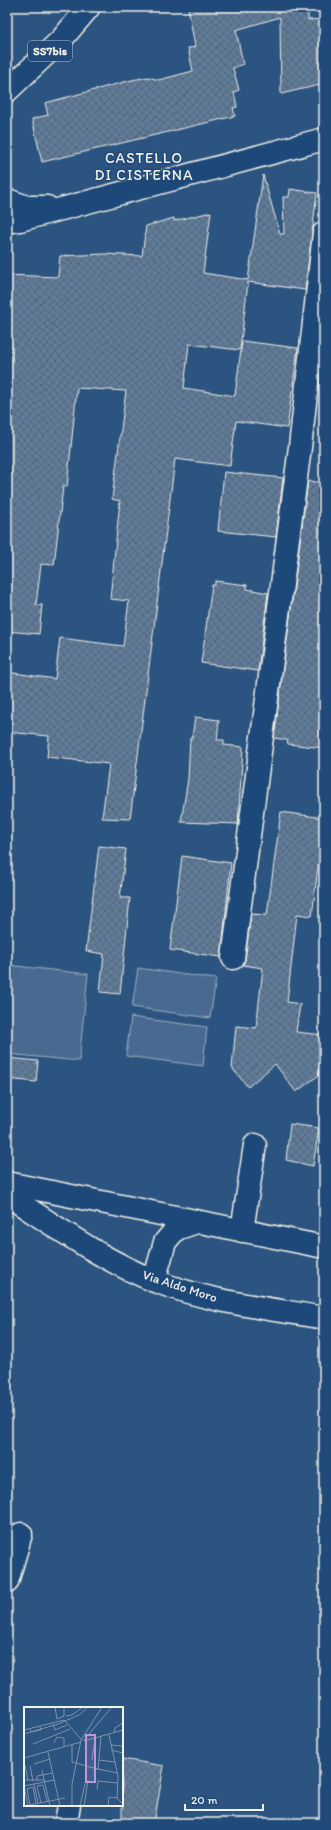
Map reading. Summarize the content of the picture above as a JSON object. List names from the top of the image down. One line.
{"streets":{"street":["SS7bis","Via Aldo Moro"]},"districts":["CASTELLO DI CISTERNA"],"scale_bar":"20 m"}
